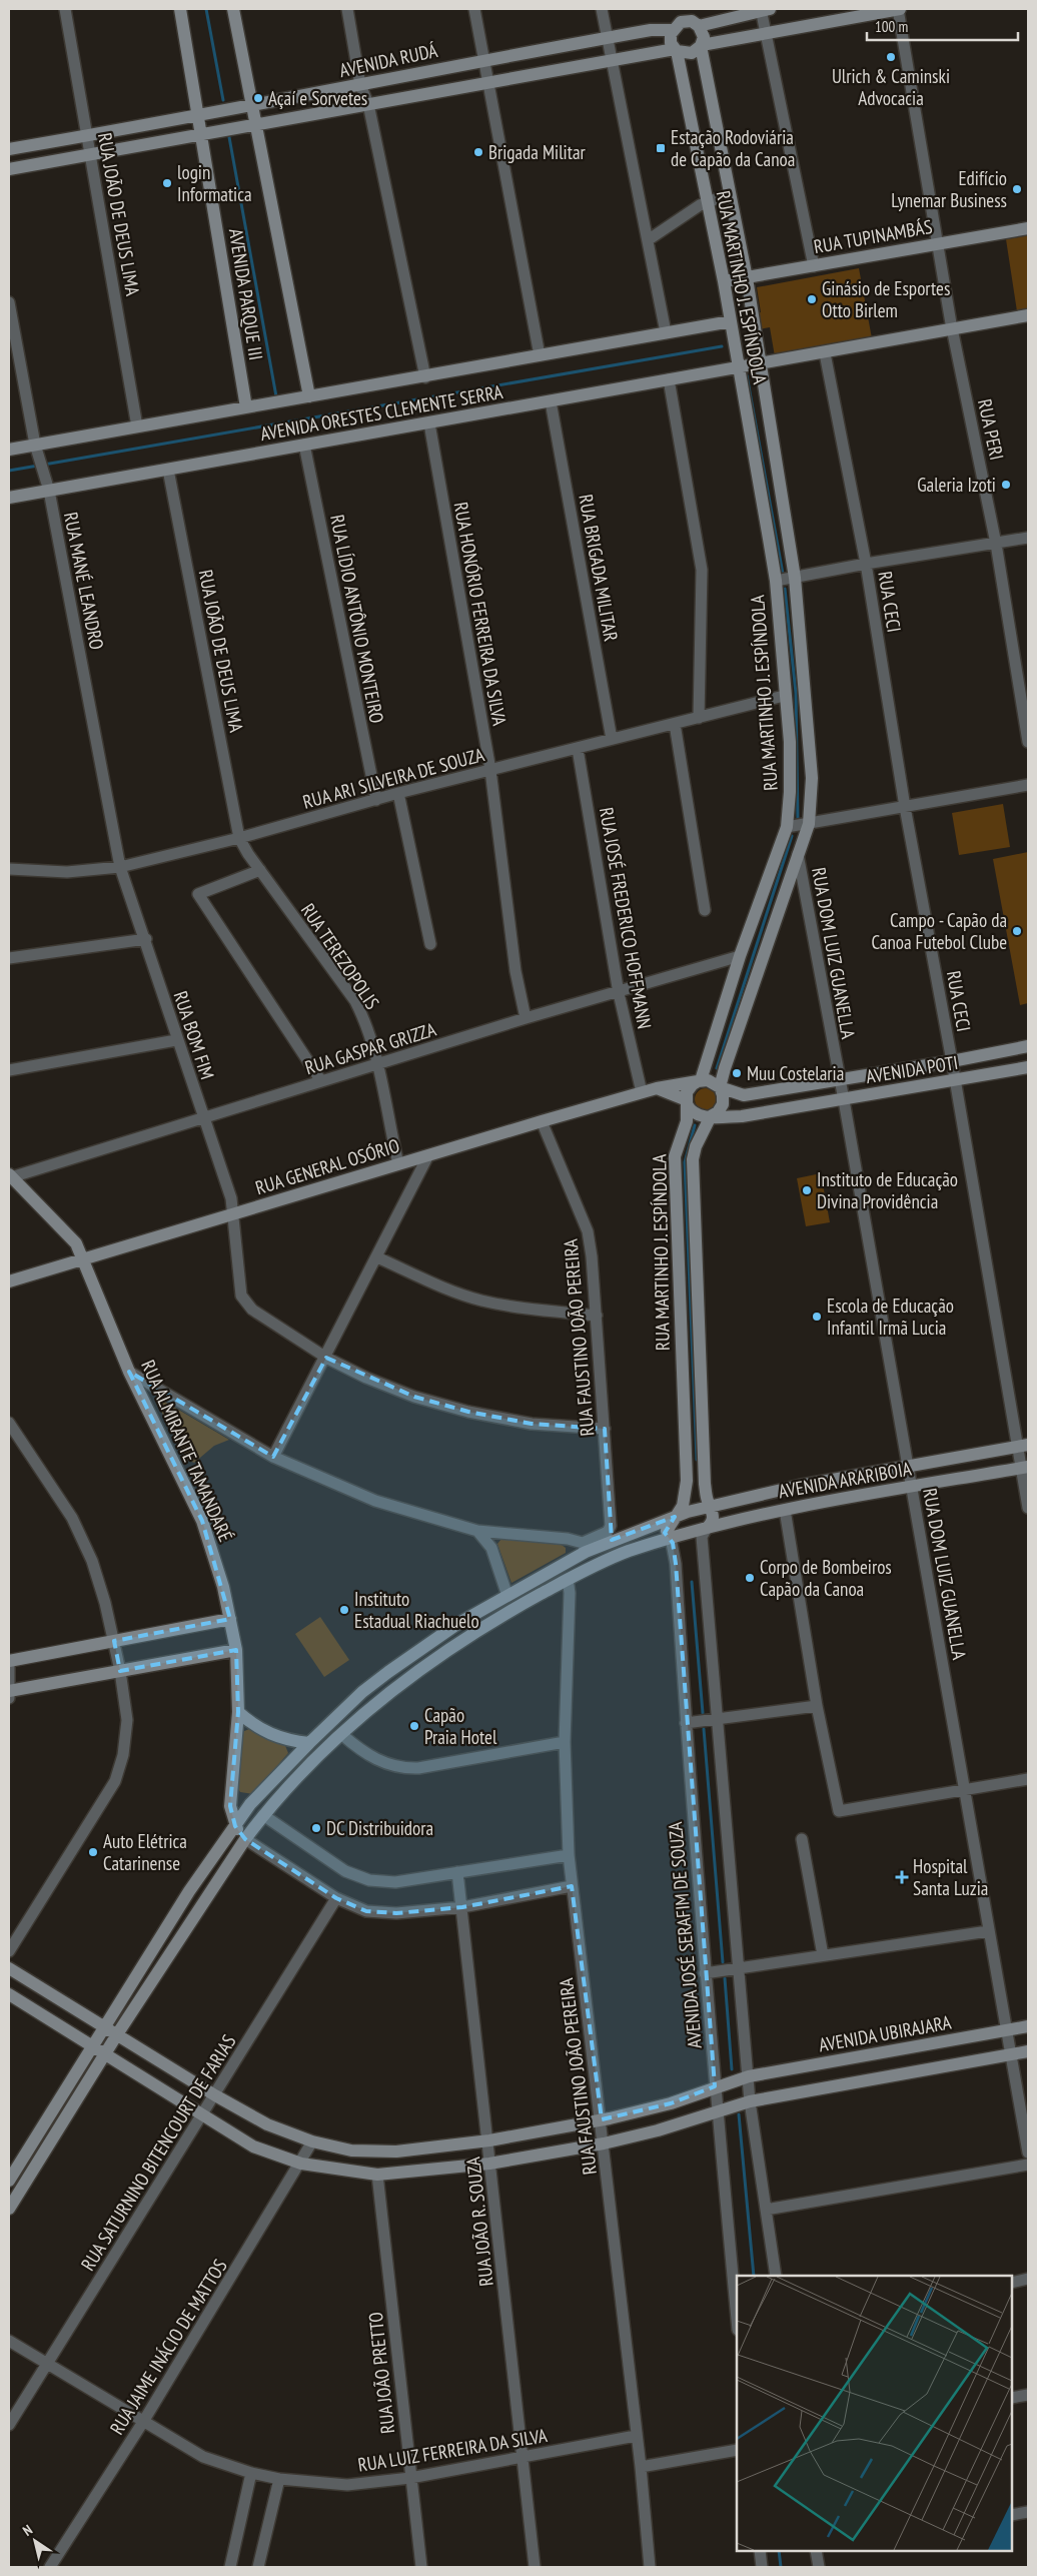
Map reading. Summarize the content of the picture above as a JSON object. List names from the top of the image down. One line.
{"streets":{"main road":["AVENIDA RUDÁ","RUA TUPINAMBÁS","RUA MARTINHO J. ESPÍNDOLA","AVENIDA PARQUE III","AVENIDA ORESTES CLEMENTE SERRA","AVENIDA POTI","RUA GENERAL OSÓRIO","RUA ALMIRANTE TAMANDARÉ","AVENIDA ARARIBOIA","AVENIDA UBIRAJARA"],"street":["RUA JOÃO DE DEUS LIMA","RUA PERI","RUA BRIGADA MILITAR","RUA MANÉ LEANDRO","RUA CECI","RUA HONÓRIO FERREIRA DA SILVA","RUA LÍDIO ANTÔNIO MONTEIRO","RUA ARI SILVEIRA DE SOUZA","RUA JOSÉ FREDERICO HOFFMANN","RUA DOM LUIZ GUANELLA","RUA TEREZOPOLIS","RUA BOM FIM","RUA GASPAR GRIZZA","RUA FAUSTINO JOÃO PEREIRA","AVENIDA JOSÉ SERAFIM DE SOUZA","RUA SATURNINO BITENCOURT DE FARIAS","RUA JOÃO R. SOUZA","RUA JAIME INÁCIO DE MATTOS","RUA JOÃO PRETTO","RUA LUIZ FERREIRA DA SILVA"]},"crossings":[["AVENIDA RUDÁ","RUA JOÃO DE DEUS LIMA"],["AVENIDA RUDÁ","RUA MARTINHO J. ESPÍNDOLA"],["AVENIDA RUDÁ","AVENIDA PARQUE III"],["AVENIDA RUDÁ","RUA PERI"],["RUA JOÃO DE DEUS LIMA","AVENIDA ORESTES CLEMENTE SERRA"],["RUA JOÃO DE DEUS LIMA","RUA ARI SILVEIRA DE SOUZA"],["RUA JOÃO DE DEUS LIMA","RUA TEREZOPOLIS"],["RUA TUPINAMBÁS","RUA MARTINHO J. ESPÍNDOLA"],["RUA TUPINAMBÁS","RUA PERI"],["RUA MARTINHO J. ESPÍNDOLA","AVENIDA ORESTES CLEMENTE SERRA"],["RUA MARTINHO J. ESPÍNDOLA","RUA ARI SILVEIRA DE SOUZA"],["RUA MARTINHO J. ESPÍNDOLA","RUA DOM LUIZ GUANELLA"],["RUA MARTINHO J. ESPÍNDOLA","RUA GASPAR GRIZZA"],["RUA MARTINHO J. ESPÍNDOLA","AVENIDA POTI"],["RUA MARTINHO J. ESPÍNDOLA","RUA GENERAL OSÓRIO"],["RUA MARTINHO J. ESPÍNDOLA","AVENIDA ARARIBOIA"],["RUA MARTINHO J. ESPÍNDOLA","AVENIDA JOSÉ SERAFIM DE SOUZA"],["AVENIDA PARQUE III","AVENIDA ORESTES CLEMENTE SERRA"],["AVENIDA ORESTES CLEMENTE SERRA","RUA PERI"],["AVENIDA ORESTES CLEMENTE SERRA","RUA BRIGADA MILITAR"],["AVENIDA ORESTES CLEMENTE SERRA","RUA MANÉ LEANDRO"],["AVENIDA ORESTES CLEMENTE SERRA","RUA CECI"],["AVENIDA ORESTES CLEMENTE SERRA","RUA HONÓRIO FERREIRA DA SILVA"],["AVENIDA ORESTES CLEMENTE SERRA","RUA LÍDIO ANTÔNIO MONTEIRO"],["RUA BRIGADA MILITAR","RUA ARI SILVEIRA DE SOUZA"],["RUA MANÉ LEANDRO","RUA ARI SILVEIRA DE SOUZA"],["RUA MANÉ LEANDRO","RUA BOM FIM"],["RUA CECI","AVENIDA POTI"],["RUA CECI","AVENIDA ARARIBOIA"],["RUA HONÓRIO FERREIRA DA SILVA","RUA ARI SILVEIRA DE SOUZA"],["RUA HONÓRIO FERREIRA DA SILVA","RUA GASPAR GRIZZA"],["RUA LÍDIO ANTÔNIO MONTEIRO","RUA ARI SILVEIRA DE SOUZA"],["RUA ARI SILVEIRA DE SOUZA","RUA JOSÉ FREDERICO HOFFMANN"],["RUA ARI SILVEIRA DE SOUZA","RUA TEREZOPOLIS"],["RUA ARI SILVEIRA DE SOUZA","RUA BOM FIM"],["RUA JOSÉ FREDERICO HOFFMANN","RUA GASPAR GRIZZA"],["RUA JOSÉ FREDERICO HOFFMANN","RUA GENERAL OSÓRIO"],["RUA DOM LUIZ GUANELLA","AVENIDA POTI"],["RUA DOM LUIZ GUANELLA","AVENIDA ARARIBOIA"],["RUA DOM LUIZ GUANELLA","AVENIDA UBIRAJARA"],["RUA TEREZOPOLIS","RUA GASPAR GRIZZA"],["RUA TEREZOPOLIS","RUA GENERAL OSÓRIO"],["RUA BOM FIM","RUA GASPAR GRIZZA"],["RUA BOM FIM","RUA GENERAL OSÓRIO"],["RUA BOM FIM","RUA FAUSTINO JOÃO PEREIRA"],["RUA GASPAR GRIZZA","RUA ALMIRANTE TAMANDARÉ"],["AVENIDA POTI","RUA GENERAL OSÓRIO"],["RUA GENERAL OSÓRIO","RUA FAUSTINO JOÃO PEREIRA"],["RUA GENERAL OSÓRIO","RUA ALMIRANTE TAMANDARÉ"],["RUA FAUSTINO JOÃO PEREIRA","AVENIDA ARARIBOIA"],["RUA FAUSTINO JOÃO PEREIRA","AVENIDA UBIRAJARA"],["RUA FAUSTINO JOÃO PEREIRA","RUA LUIZ FERREIRA DA SILVA"],["RUA ALMIRANTE TAMANDARÉ","AVENIDA ARARIBOIA"],["AVENIDA ARARIBOIA","AVENIDA JOSÉ SERAFIM DE SOUZA"],["AVENIDA ARARIBOIA","AVENIDA UBIRAJARA"],["AVENIDA JOSÉ SERAFIM DE SOUZA","AVENIDA UBIRAJARA"],["AVENIDA UBIRAJARA","RUA SATURNINO BITENCOURT DE FARIAS"],["AVENIDA UBIRAJARA","RUA JOÃO R. SOUZA"],["AVENIDA UBIRAJARA","RUA JAIME INÁCIO DE MATTOS"],["RUA SATURNINO BITENCOURT DE FARIAS","RUA LUIZ FERREIRA DA SILVA"],["RUA JOÃO R. SOUZA","RUA LUIZ FERREIRA DA SILVA"],["RUA JAIME INÁCIO DE MATTOS","RUA LUIZ FERREIRA DA SILVA"],["RUA JOÃO PRETTO","RUA LUIZ FERREIRA DA SILVA"]],"places":{"other":["Ulrich & Caminski Advocacia","Açaí e Sorvetes","Brigada Militar","login Informatica","Edifício Lynemar Business","Ginásio de Esportes Otto Birlem","Galeria Izoti","Campo - Capão da Canoa Futebol Clube","Muu Costelaria","Instituto de Educação Divina Providência","Escola de Educação Infantil Irmã Lucia","Corpo de Bombeiros Capão da Canoa","Instituto Estadual Riachuelo","Capão Praia Hotel","DC Distribuidora","Auto Elétrica Catarinense"],"transit":["Estação Rodoviária de Capão da Canoa"],"health":["Hospital Santa Luzia"]},"scale_bar":"100 m","north":"top left"}
